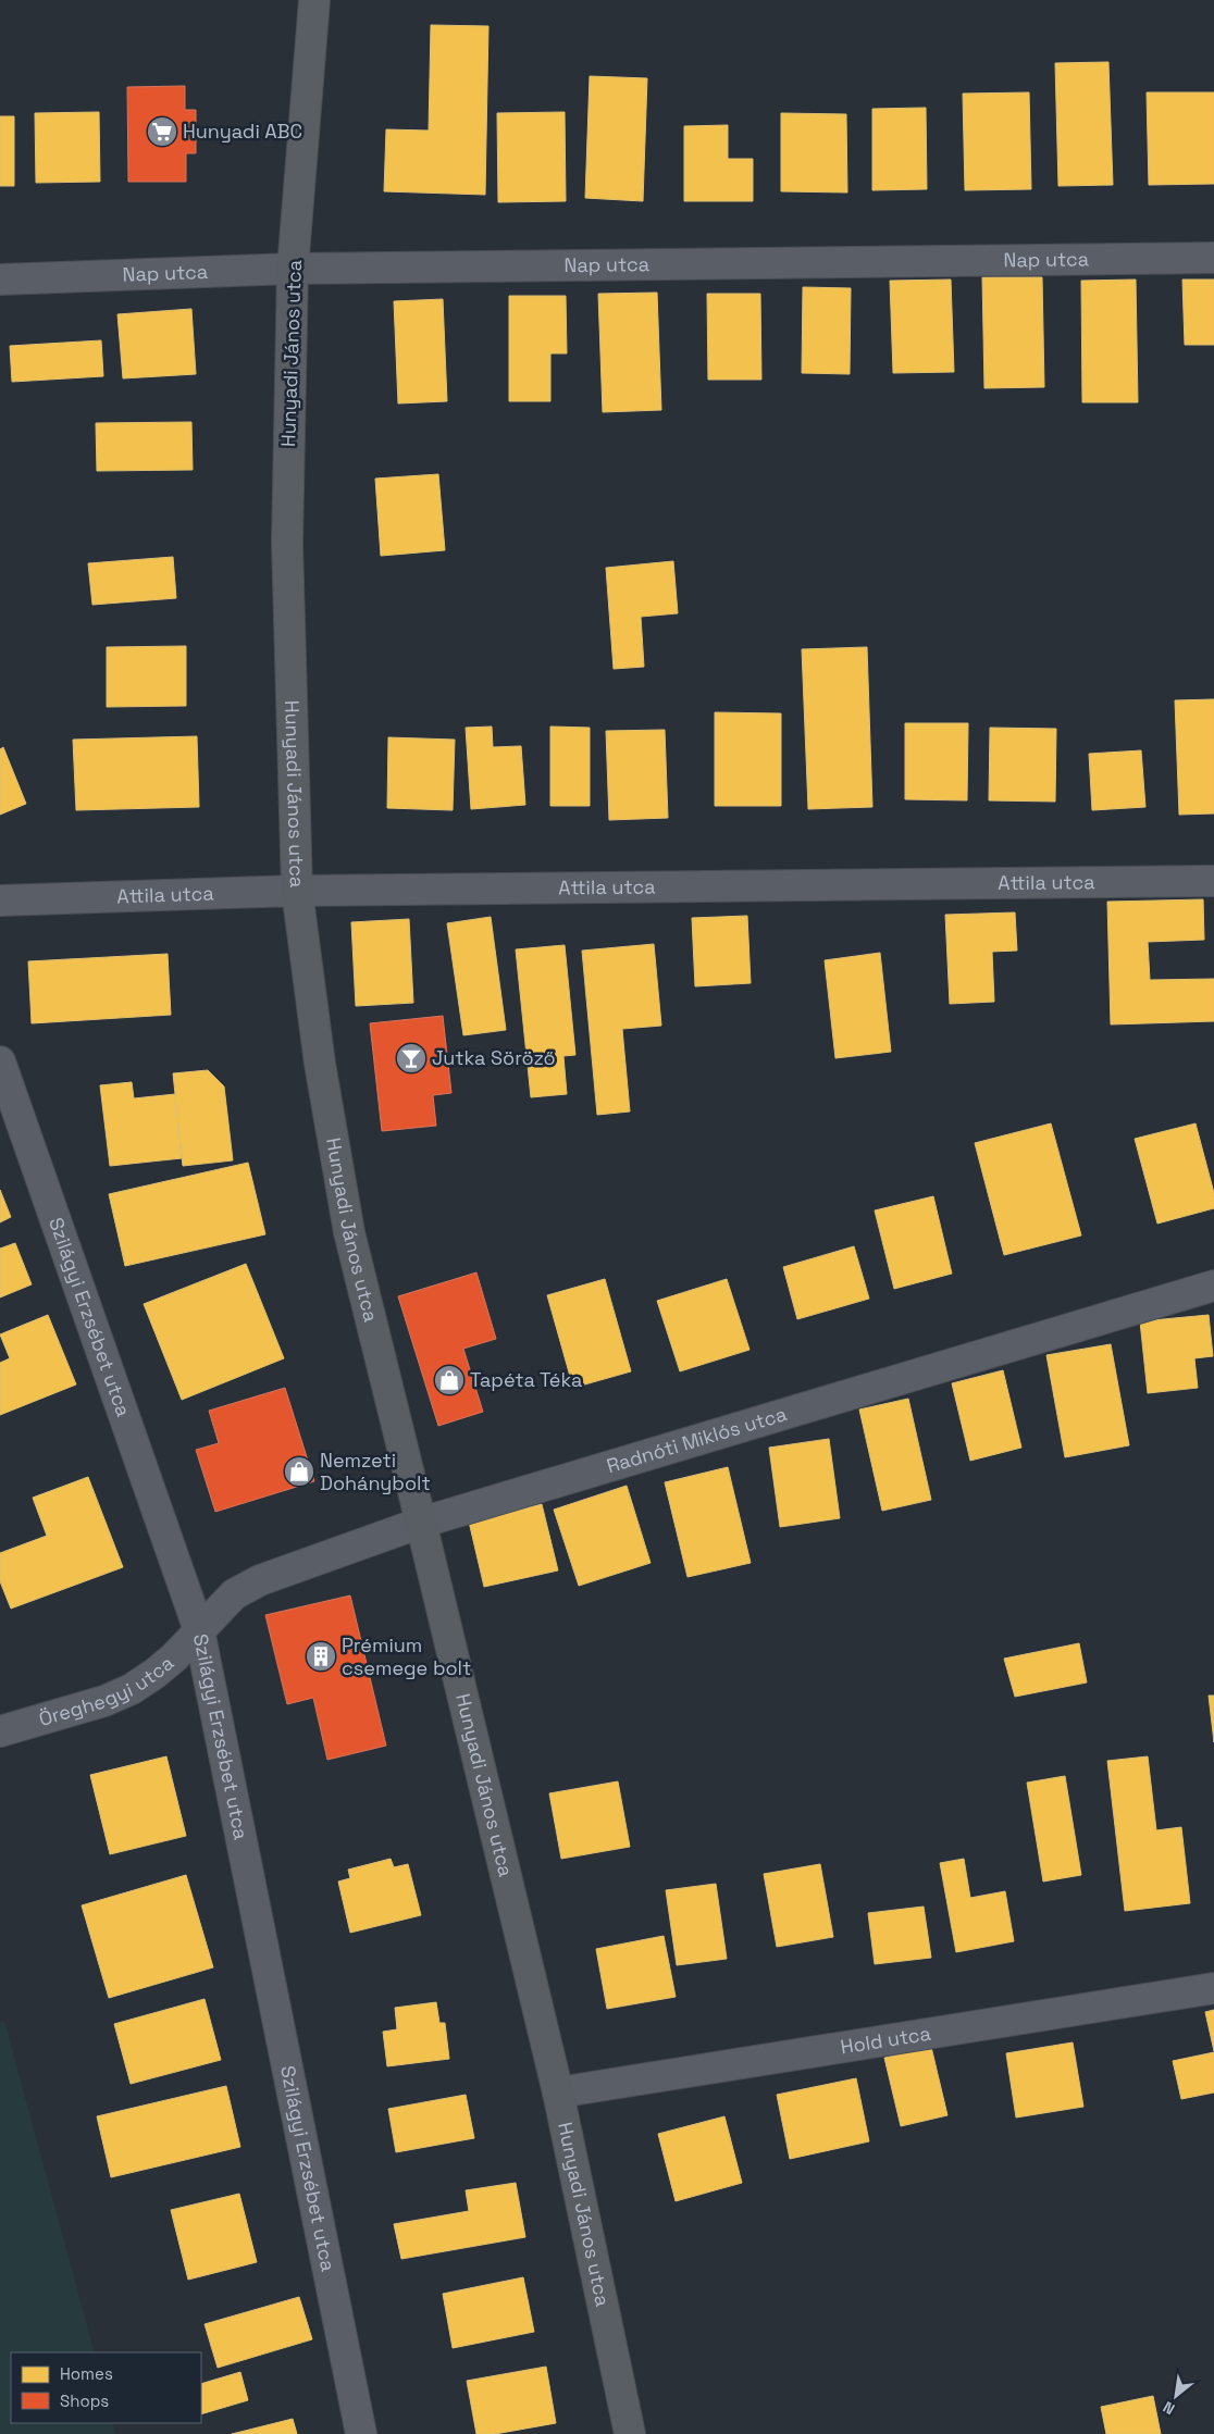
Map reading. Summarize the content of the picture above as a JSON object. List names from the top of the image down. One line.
{"streets":{"street":["Nap utca","Hunyadi János utca","Attila utca","Szilágyi Erzsébet utca","Radnóti Miklós utca","Öreghegyi utca","Hold utca"]},"crossings":[["Nap utca","Hunyadi János utca"],["Hunyadi János utca","Attila utca"],["Hunyadi János utca","Radnóti Miklós utca"],["Hunyadi János utca","Hold utca"],["Szilágyi Erzsébet utca","Radnóti Miklós utca"],["Szilágyi Erzsébet utca","Öreghegyi utca"],["Radnóti Miklós utca","Öreghegyi utca"]],"places":{"supermarket":["Hunyadi ABC"],"bar":["Jutka Söröző"],"shop":["Tapéta Téka","Nemzeti Dohánybolt"],"building":["Prémium csemege bolt"]},"legend":["Homes","Shops"],"north":"bottom left"}
